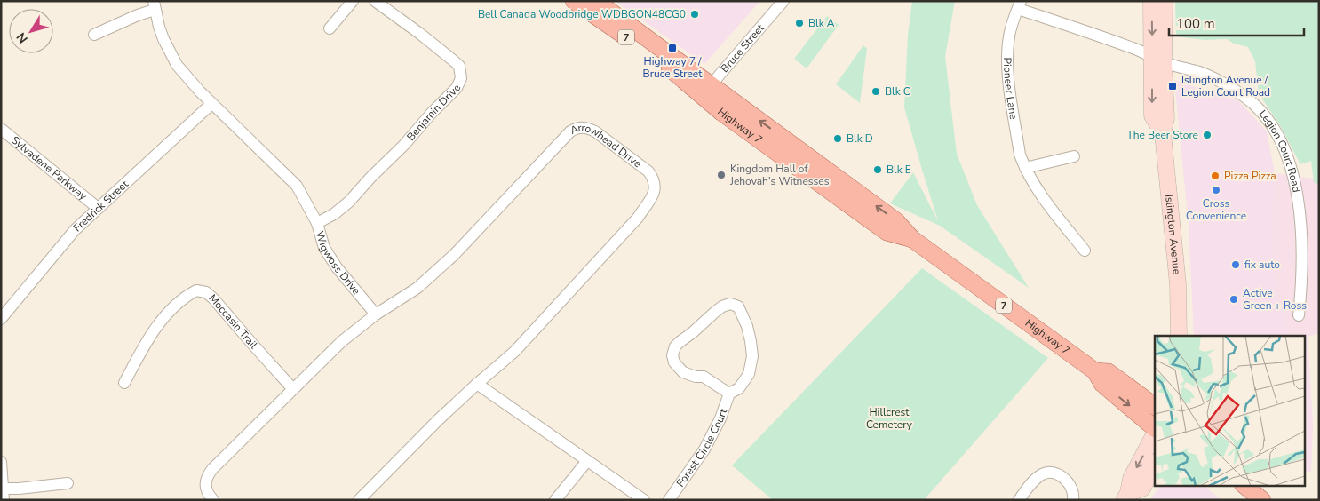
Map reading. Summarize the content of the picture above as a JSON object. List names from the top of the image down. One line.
{"streets":{"main road":["7","Highway 7","Islington Avenue"],"street":["Bruce Street","Pioneer Lane","Benjamin Drive","Arrowhead Drive","Legion Court Road","Sylvadene Parkway","Fredrick Street","Wigwoss Drive","Moccasin Trail","Forest Circle Court"]},"crossings":[["Bruce Street","Highway 7"],["Pioneer Lane","Legion Court Road"],["Pioneer Lane","Islington Avenue"],["Benjamin Drive","Wigwoss Drive"],["Arrowhead Drive","Wigwoss Drive"],["Legion Court Road","Islington Avenue"],["Sylvadene Parkway","Fredrick Street"],["Fredrick Street","Wigwoss Drive"]],"parks":["Hillcrest Cemetery"],"places":{"other":["Bell Canada Woodbridge WDBGON48CG0","Blk A","Blk C","The Beer Store","Blk D","Blk E","Kingdom Hall of Jehovah's Witnesses","Pizza Pizza","Cross Convenience","fix auto","Active Green + Ross"],"transit":["Highway 7 / Bruce Street","Islington Avenue / Legion Court Road"]},"scale_bar":"100 m","north":"bottom left"}
